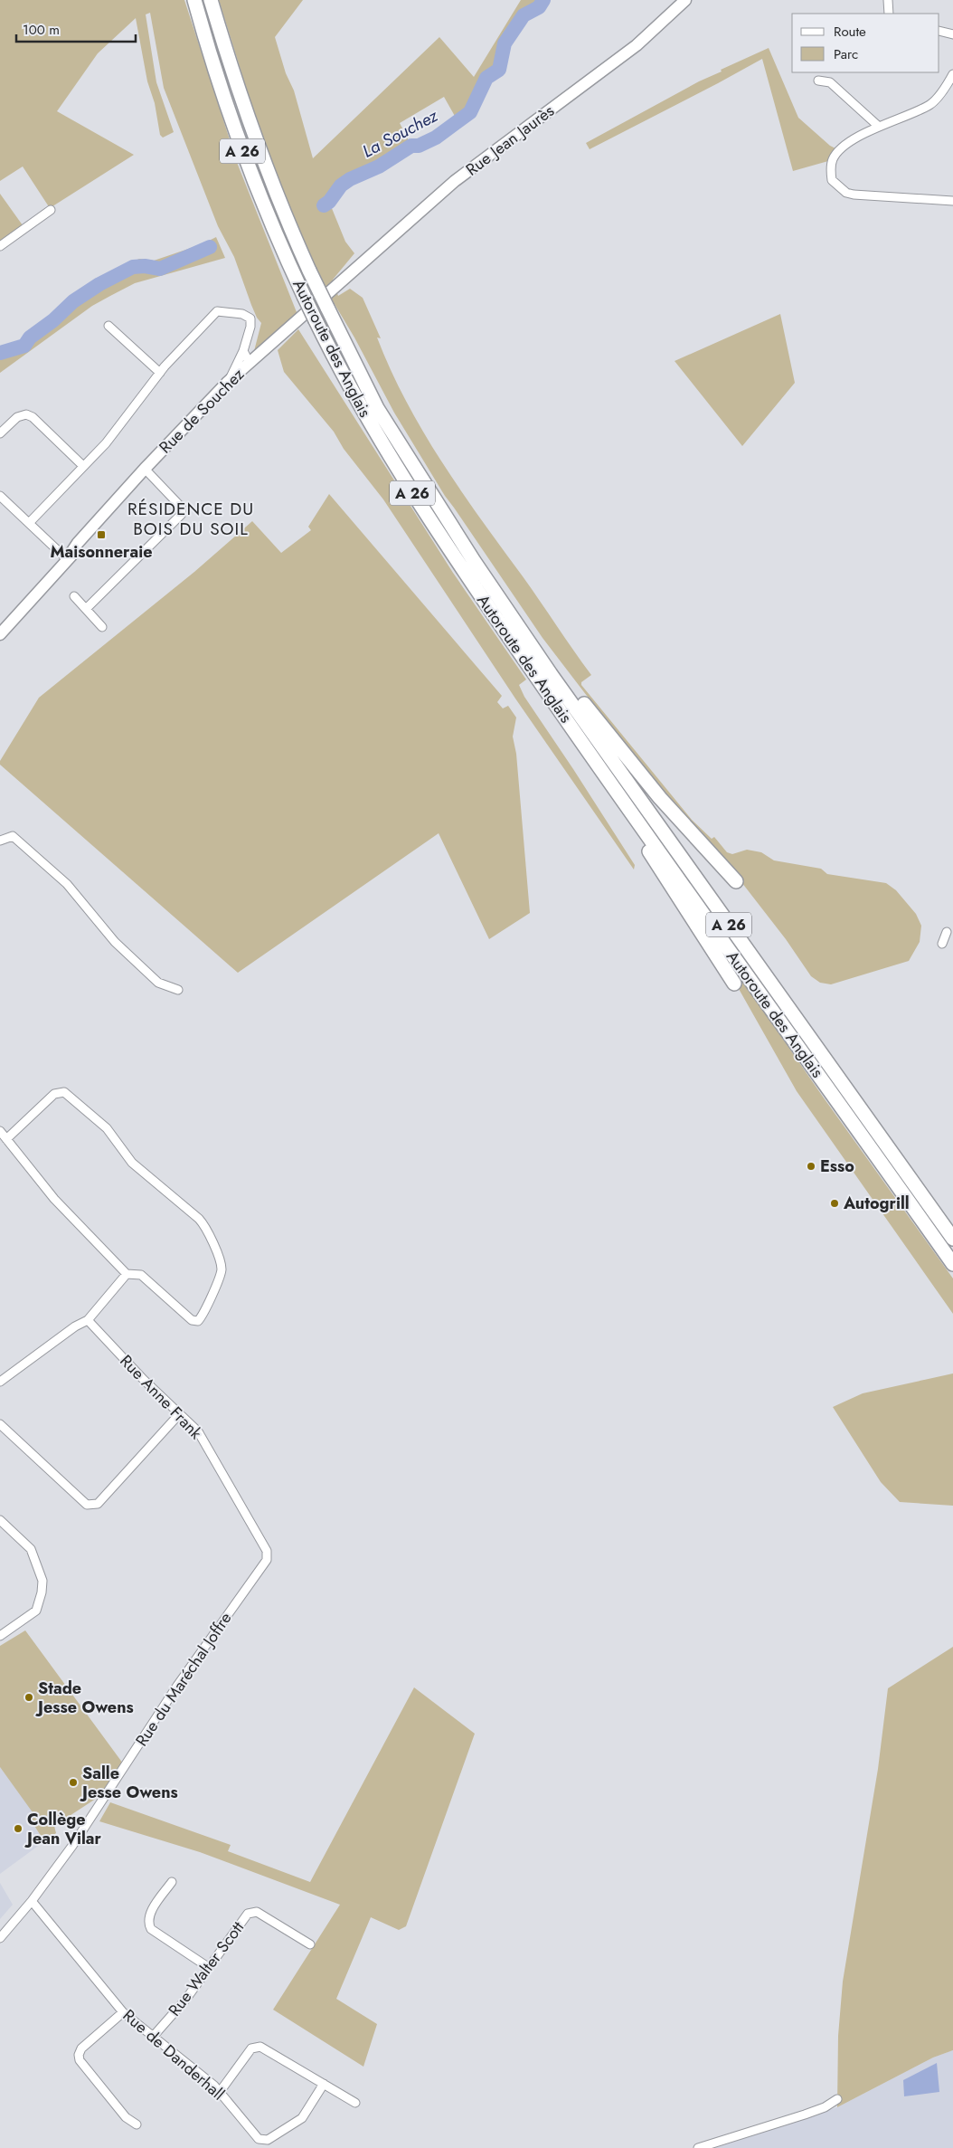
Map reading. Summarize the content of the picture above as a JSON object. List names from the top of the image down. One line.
{"streets":{"highway":["A 26","Autoroute des Anglais"],"main road":["Rue Jean Jaurès","Rue de Souchez"],"street":["Rue Anne Frank","Rue du Maréchal Joffre","Rue Walter Scott","Rue de Danderhall"]},"crossings":[["Rue Jean Jaurès","Rue de Souchez"],["Rue Anne Frank","Rue du Maréchal Joffre"],["Rue du Maréchal Joffre","Rue de Danderhall"],["Rue Walter Scott","Rue de Danderhall"]],"districts":["RÉSIDENCE DU BOIS DU SOIL"],"water":["La Souchez"],"places":{"transit":["Maisonneraie"],"other":["Esso","Autogrill","Stade Jesse Owens","Salle Jesse Owens","Collège Jean Vilar"]},"legend":["Route","Parc"],"scale_bar":"100 m"}
